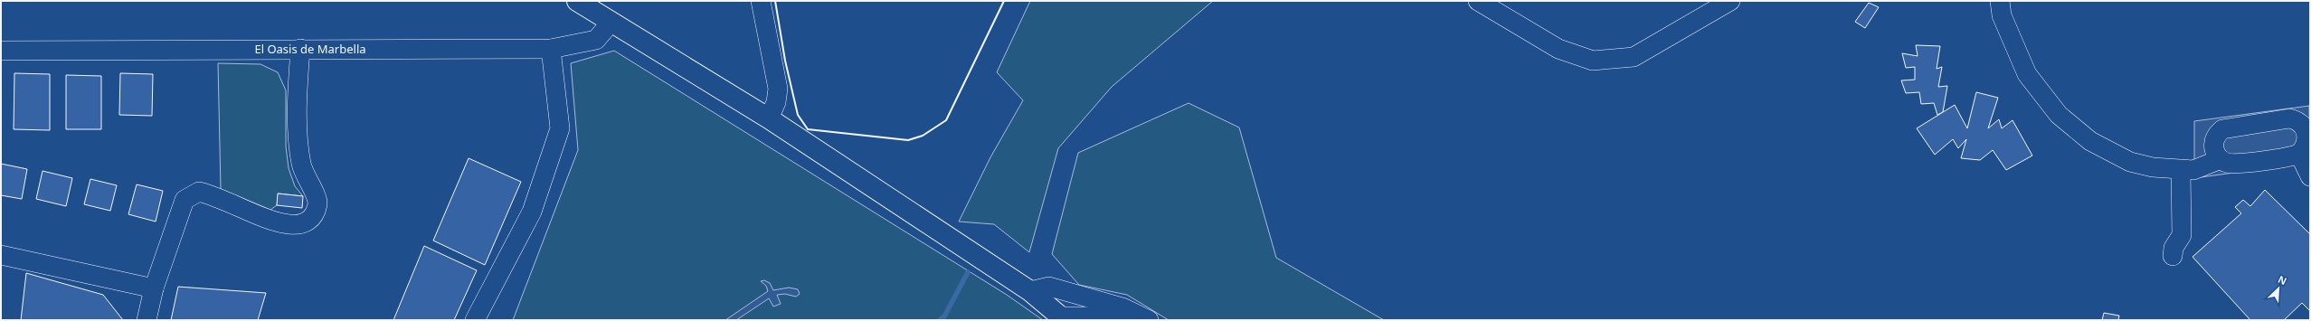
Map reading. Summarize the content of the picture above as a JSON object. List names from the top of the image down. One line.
{"streets":{"street":["El Oasis de Marbella"]},"north":"top right"}
